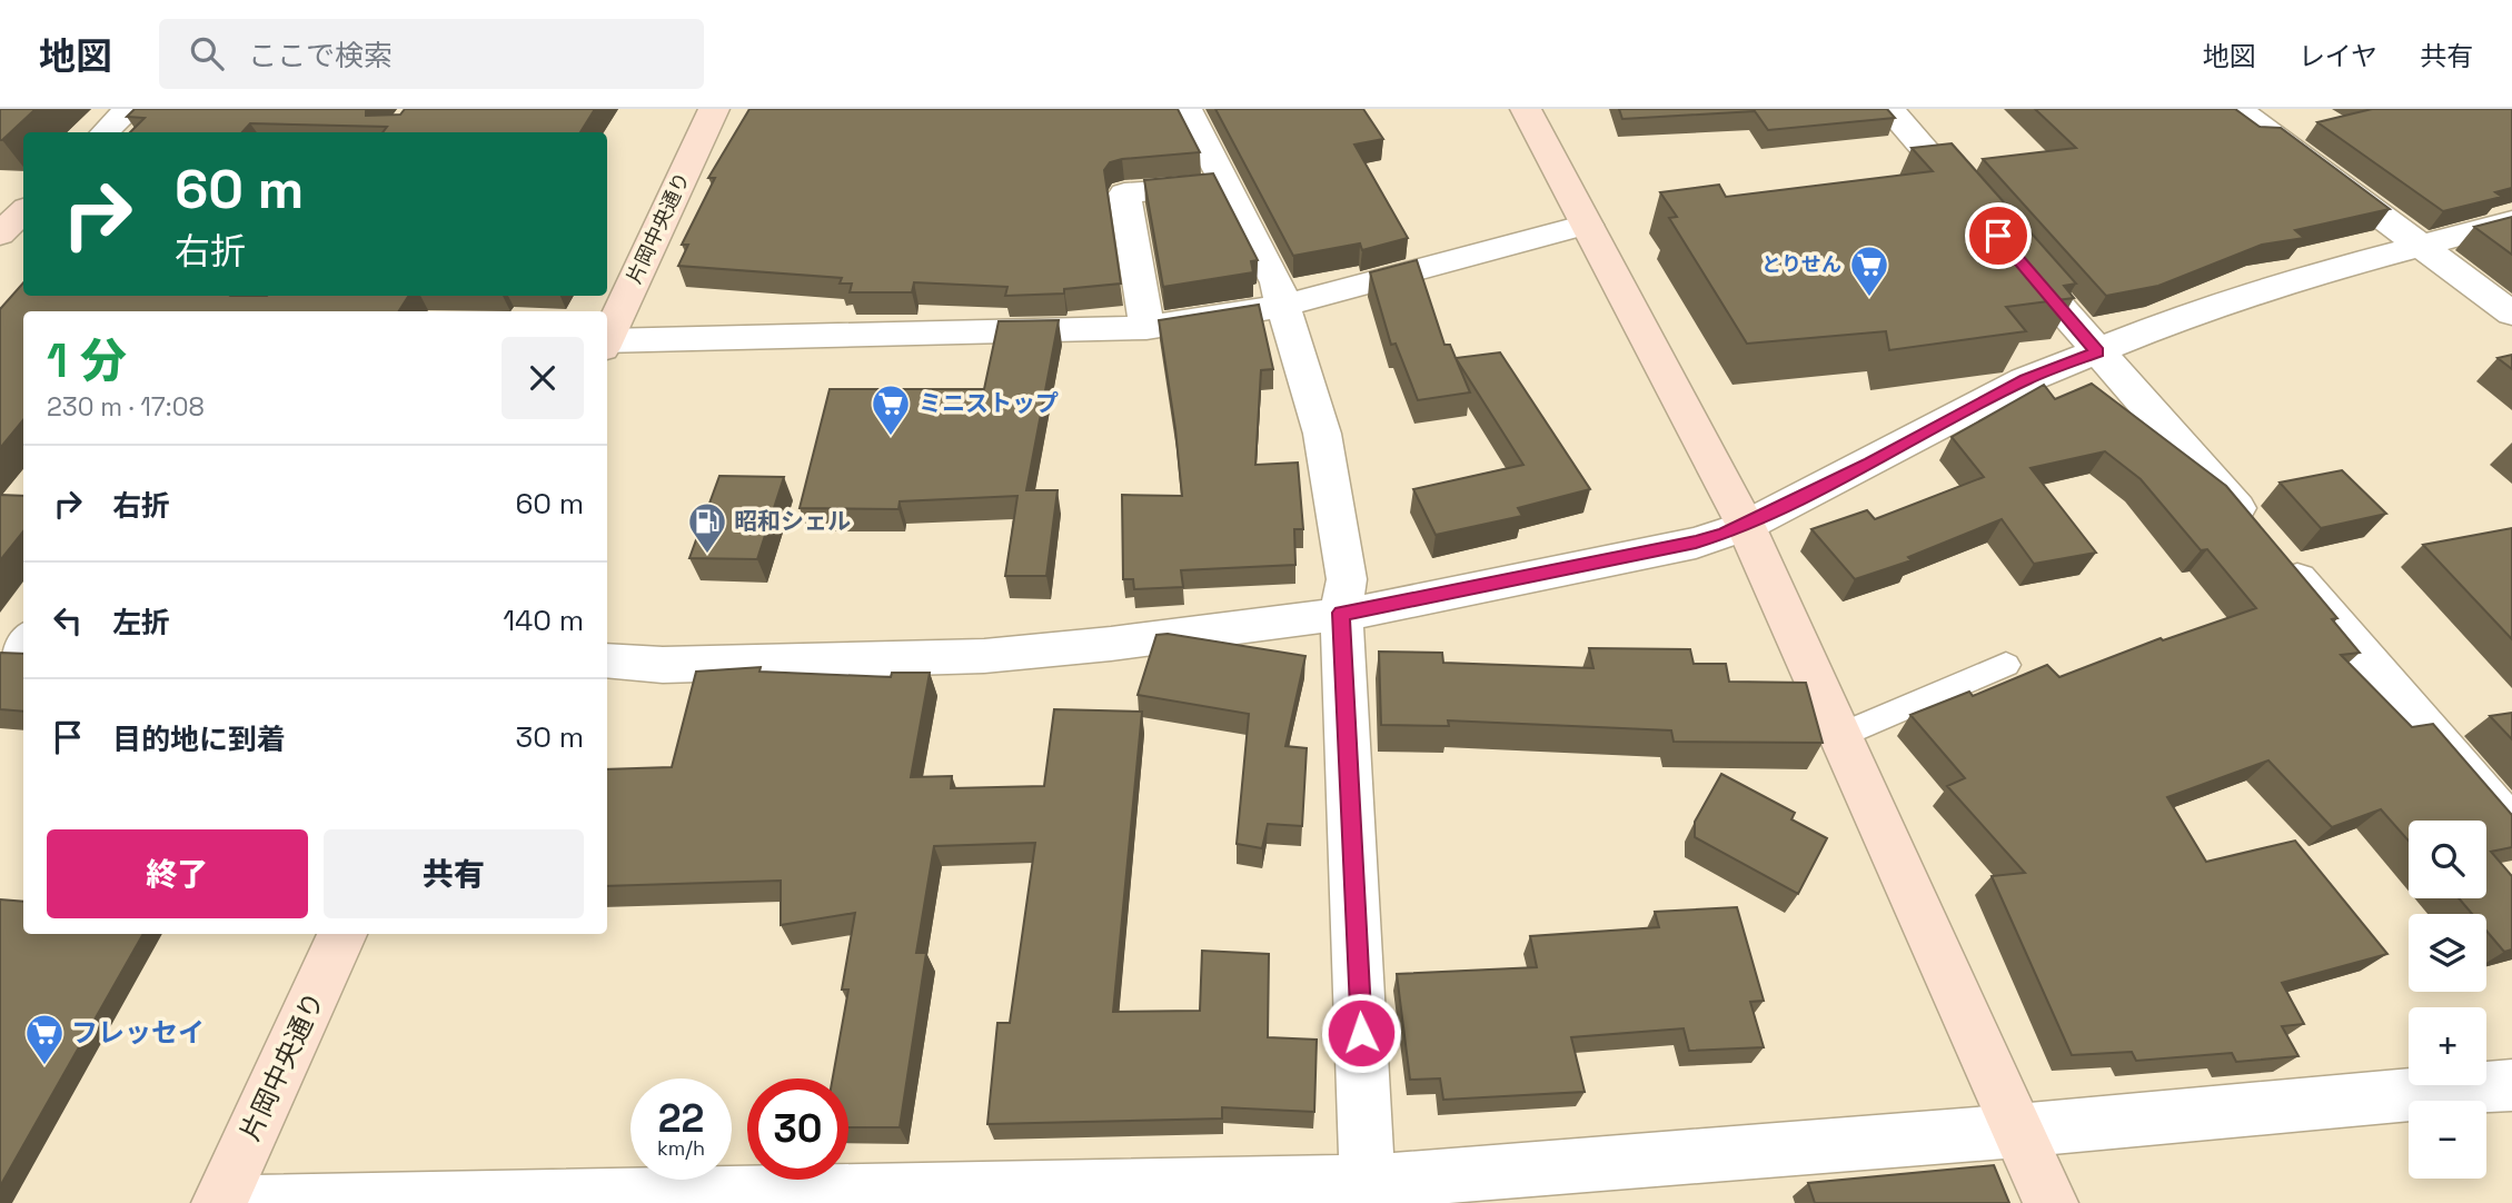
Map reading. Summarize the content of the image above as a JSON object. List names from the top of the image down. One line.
{"streets":{"street":["片岡中央通り"]},"places":{"supermarket":["とりせん","ミニストップ","フレッセイ"],"fuel station":["昭和シェル"]},"page":{"header":"地図","search":"ここで検索","nav":["地図","レイヤ","共有"],"turn":["60 m","右折"],"heading":["1 分","230 m · 17:08"],"list":[{"name":"右折","value":"60 m"},{"name":"左折","value":"140 m"},{"name":"目的地に到着","value":"30 m"}],"buttons":["終了","共有"],"map_buttons":["+","−"],"speed":"22 km/h","limit":"30"}}
